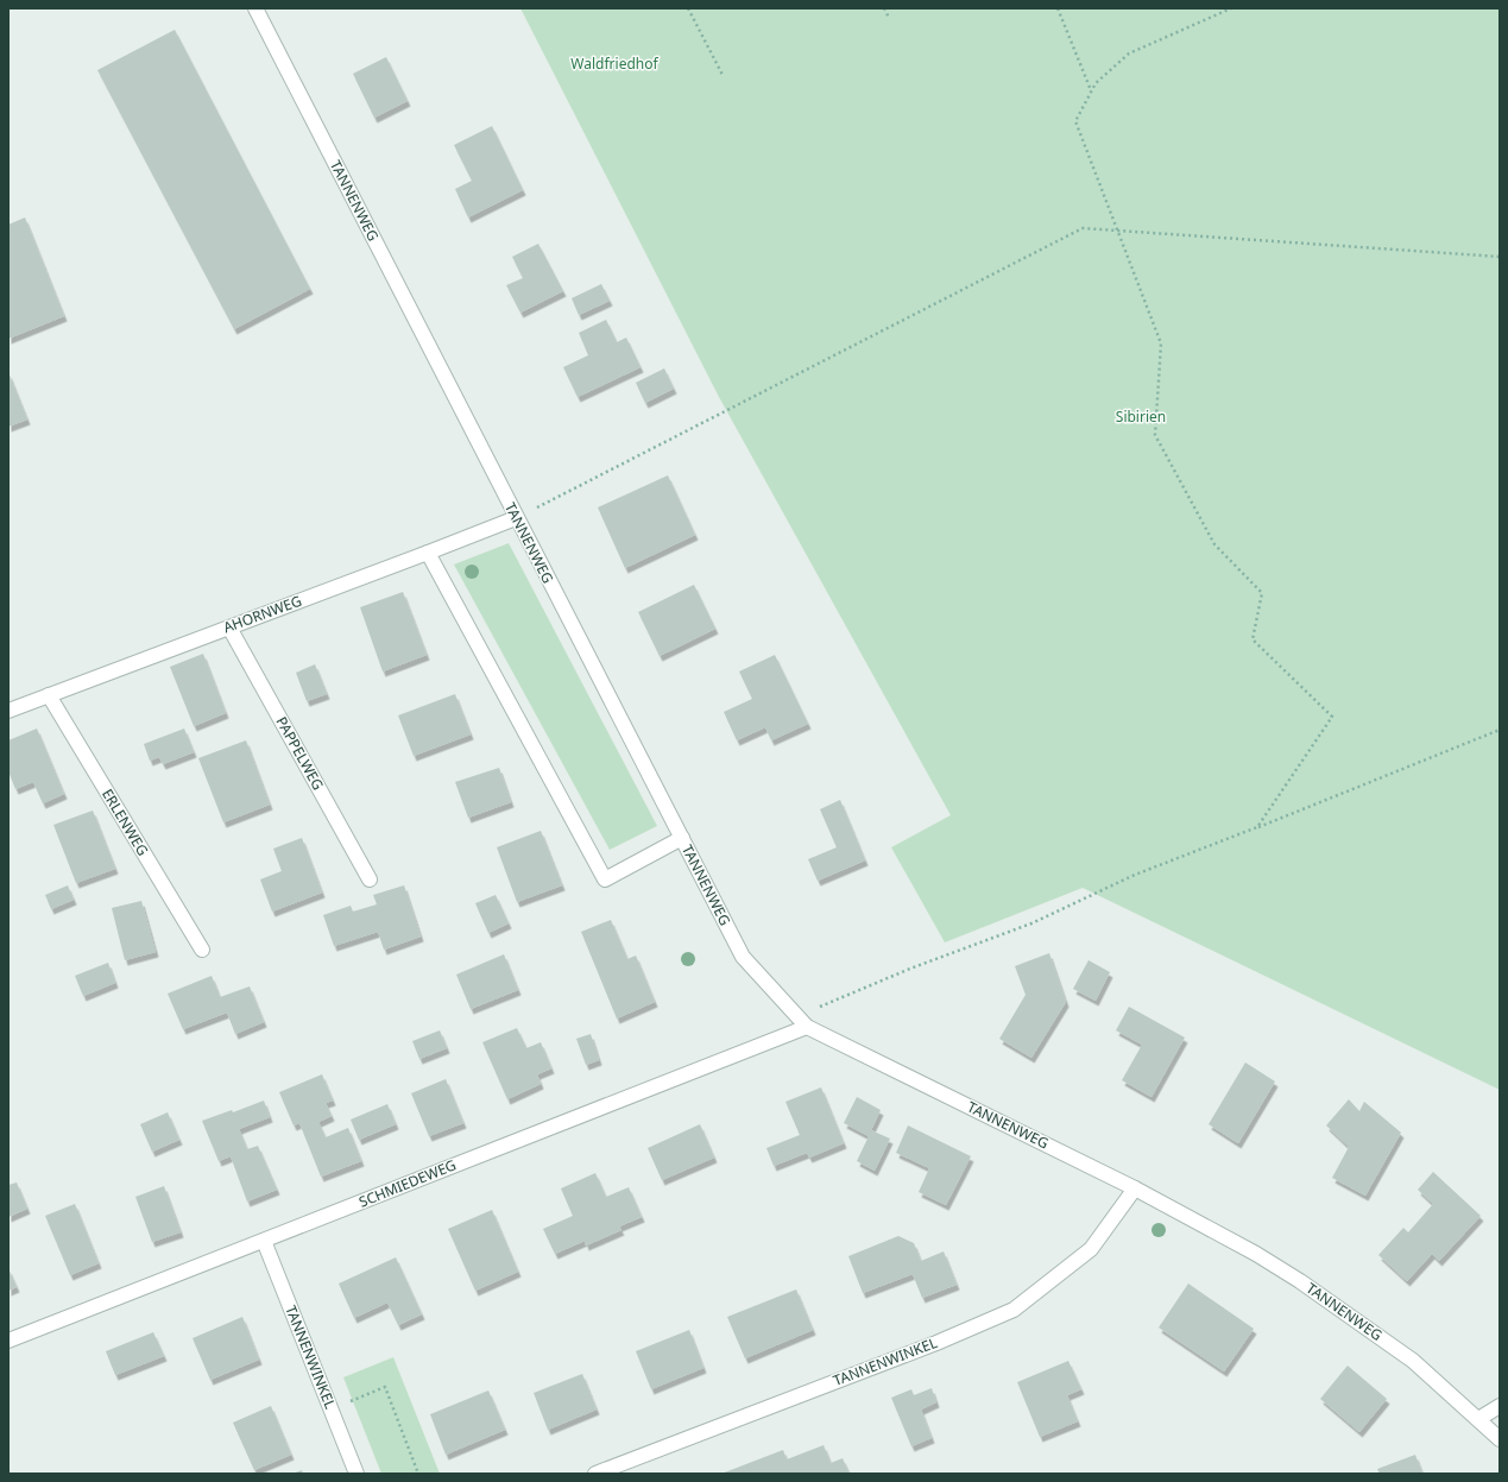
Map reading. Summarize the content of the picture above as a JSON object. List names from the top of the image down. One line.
{"streets":{"street":["TANNENWEG","AHORNWEG","PAPPELWEG","ERLENWEG","SCHMIEDEWEG","TANNENWINKEL"]},"crossings":[["TANNENWEG","AHORNWEG"],["TANNENWEG","SCHMIEDEWEG"],["TANNENWEG","TANNENWINKEL"],["AHORNWEG","PAPPELWEG"],["AHORNWEG","ERLENWEG"],["SCHMIEDEWEG","TANNENWINKEL"]],"parks":["Waldfriedhof","Sibirien"]}
